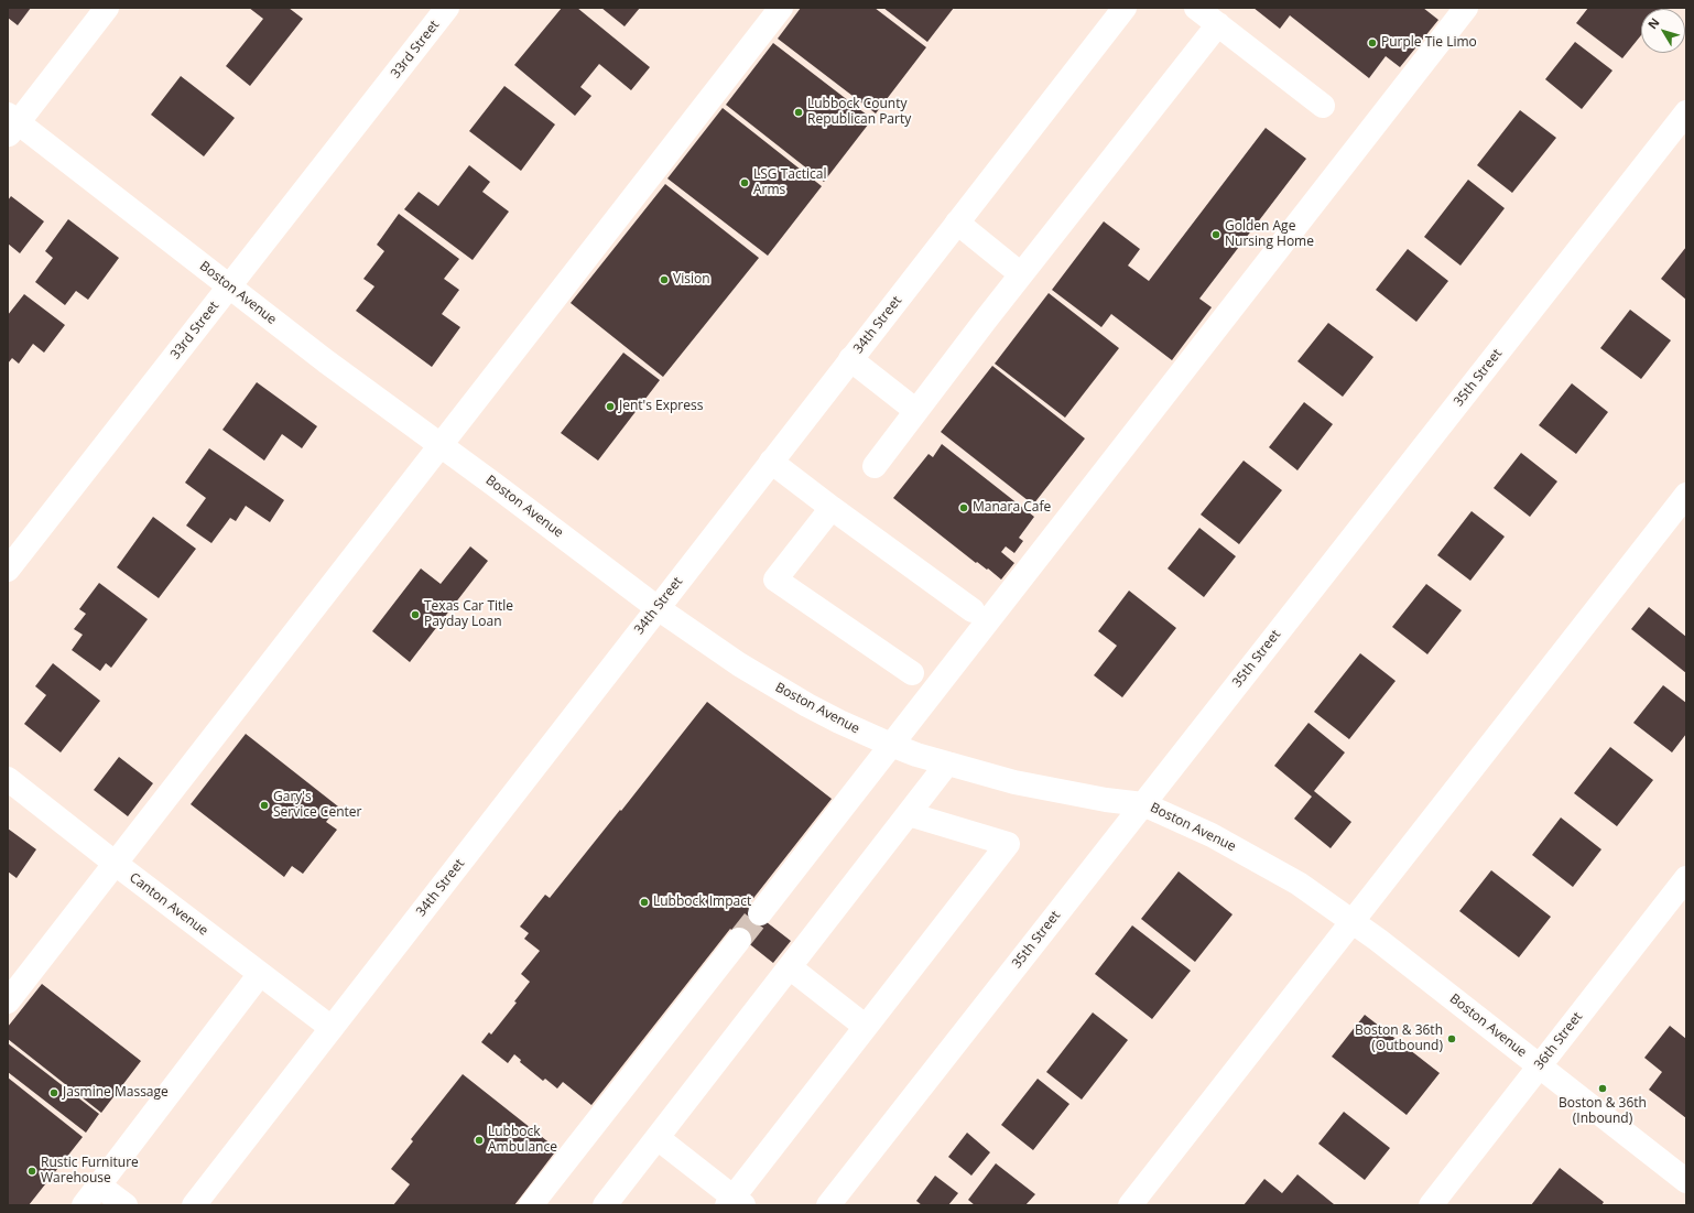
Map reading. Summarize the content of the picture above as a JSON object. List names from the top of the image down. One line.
{"streets":{"street":["33rd Street","Boston Avenue","34th Street","35th Street","Canton Avenue","36th Street"]},"crossings":[["33rd Street","Boston Avenue"],["Boston Avenue","34th Street"],["Boston Avenue","35th Street"],["Boston Avenue","36th Street"],["34th Street","Canton Avenue"]],"places":["Purple Tie Limo","Lubbock County Republican Party","LSG Tactical Arms","Golden Age Nursing Home","Vision","Jent's Express","Manara Cafe","Texas Car Title Payday Loan","Gary's Service Center","Lubbock Impact","Boston & 36th (Outbound)","Boston & 36th (Inbound)","Jasmine Massage","Lubbock Ambulance","Rustic Furniture Warehouse"],"north":"top left"}
